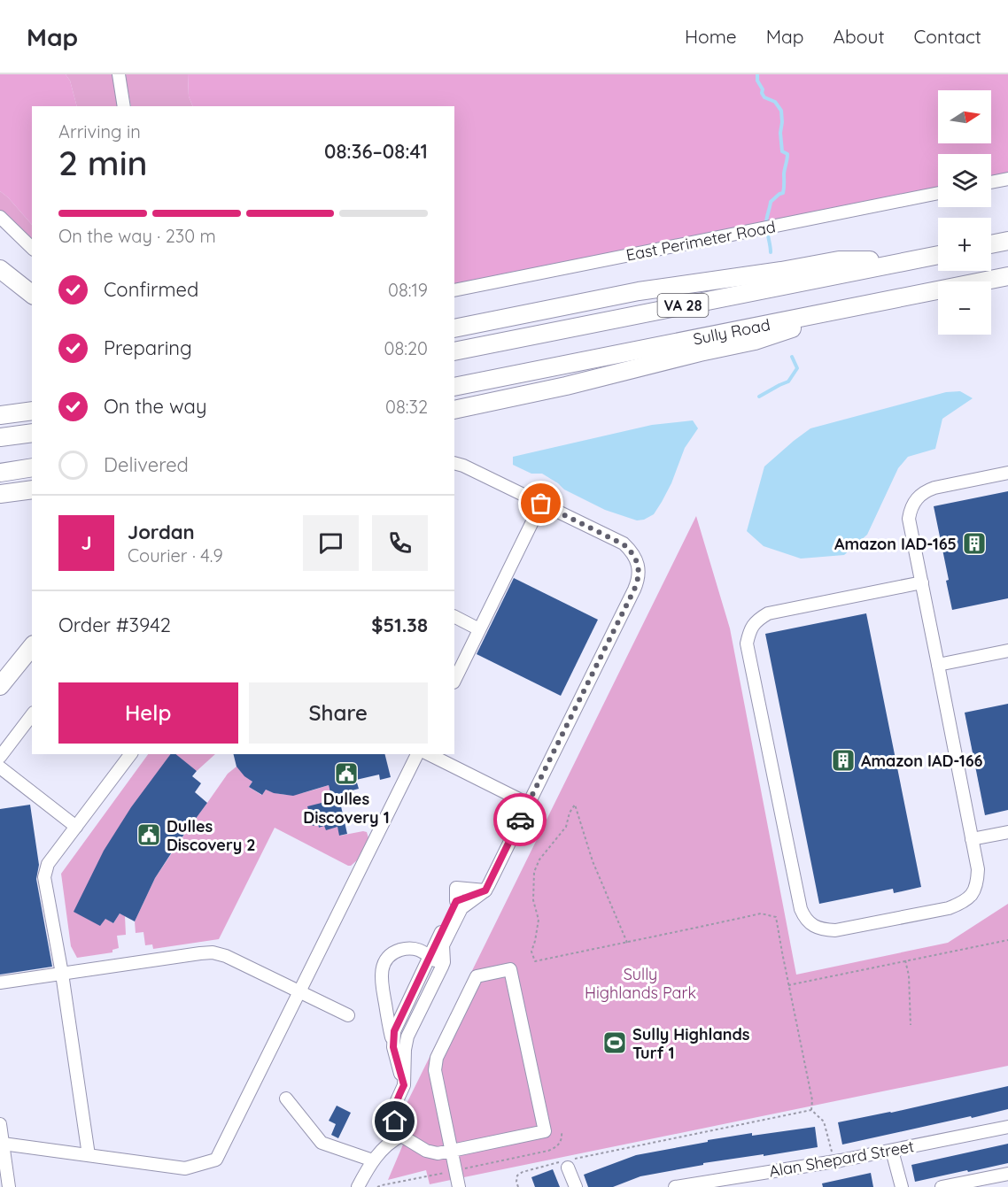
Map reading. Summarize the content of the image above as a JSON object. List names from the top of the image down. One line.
{"streets":{"highway":["VA 28","Sully Road"],"street":["East Perimeter Road","Alan Shepard Street"]},"parks":["Sully Highlands Park"],"places":{"building":["Amazon IAD-165","Amazon IAD-166"],"public building":["Dulles Discovery 1","Dulles Discovery 2"],"sports":["Sully Highlands Turf 1"]},"north":"right","page":{"header":"Map","nav":["Home","Map","About","Contact"],"map_buttons":["+","−"],"heading":["2 min","Arriving in","08:36–08:41"],"panel":["Jordan","Courier · 4.9","Order #3942","$51.38"],"bar":"On the way · 230 m","list":[["Confirmed","08:19"],["Preparing","08:20"],["On the way","08:32"],"Delivered"],"round":"J","buttons":["Help","Share"]}}
